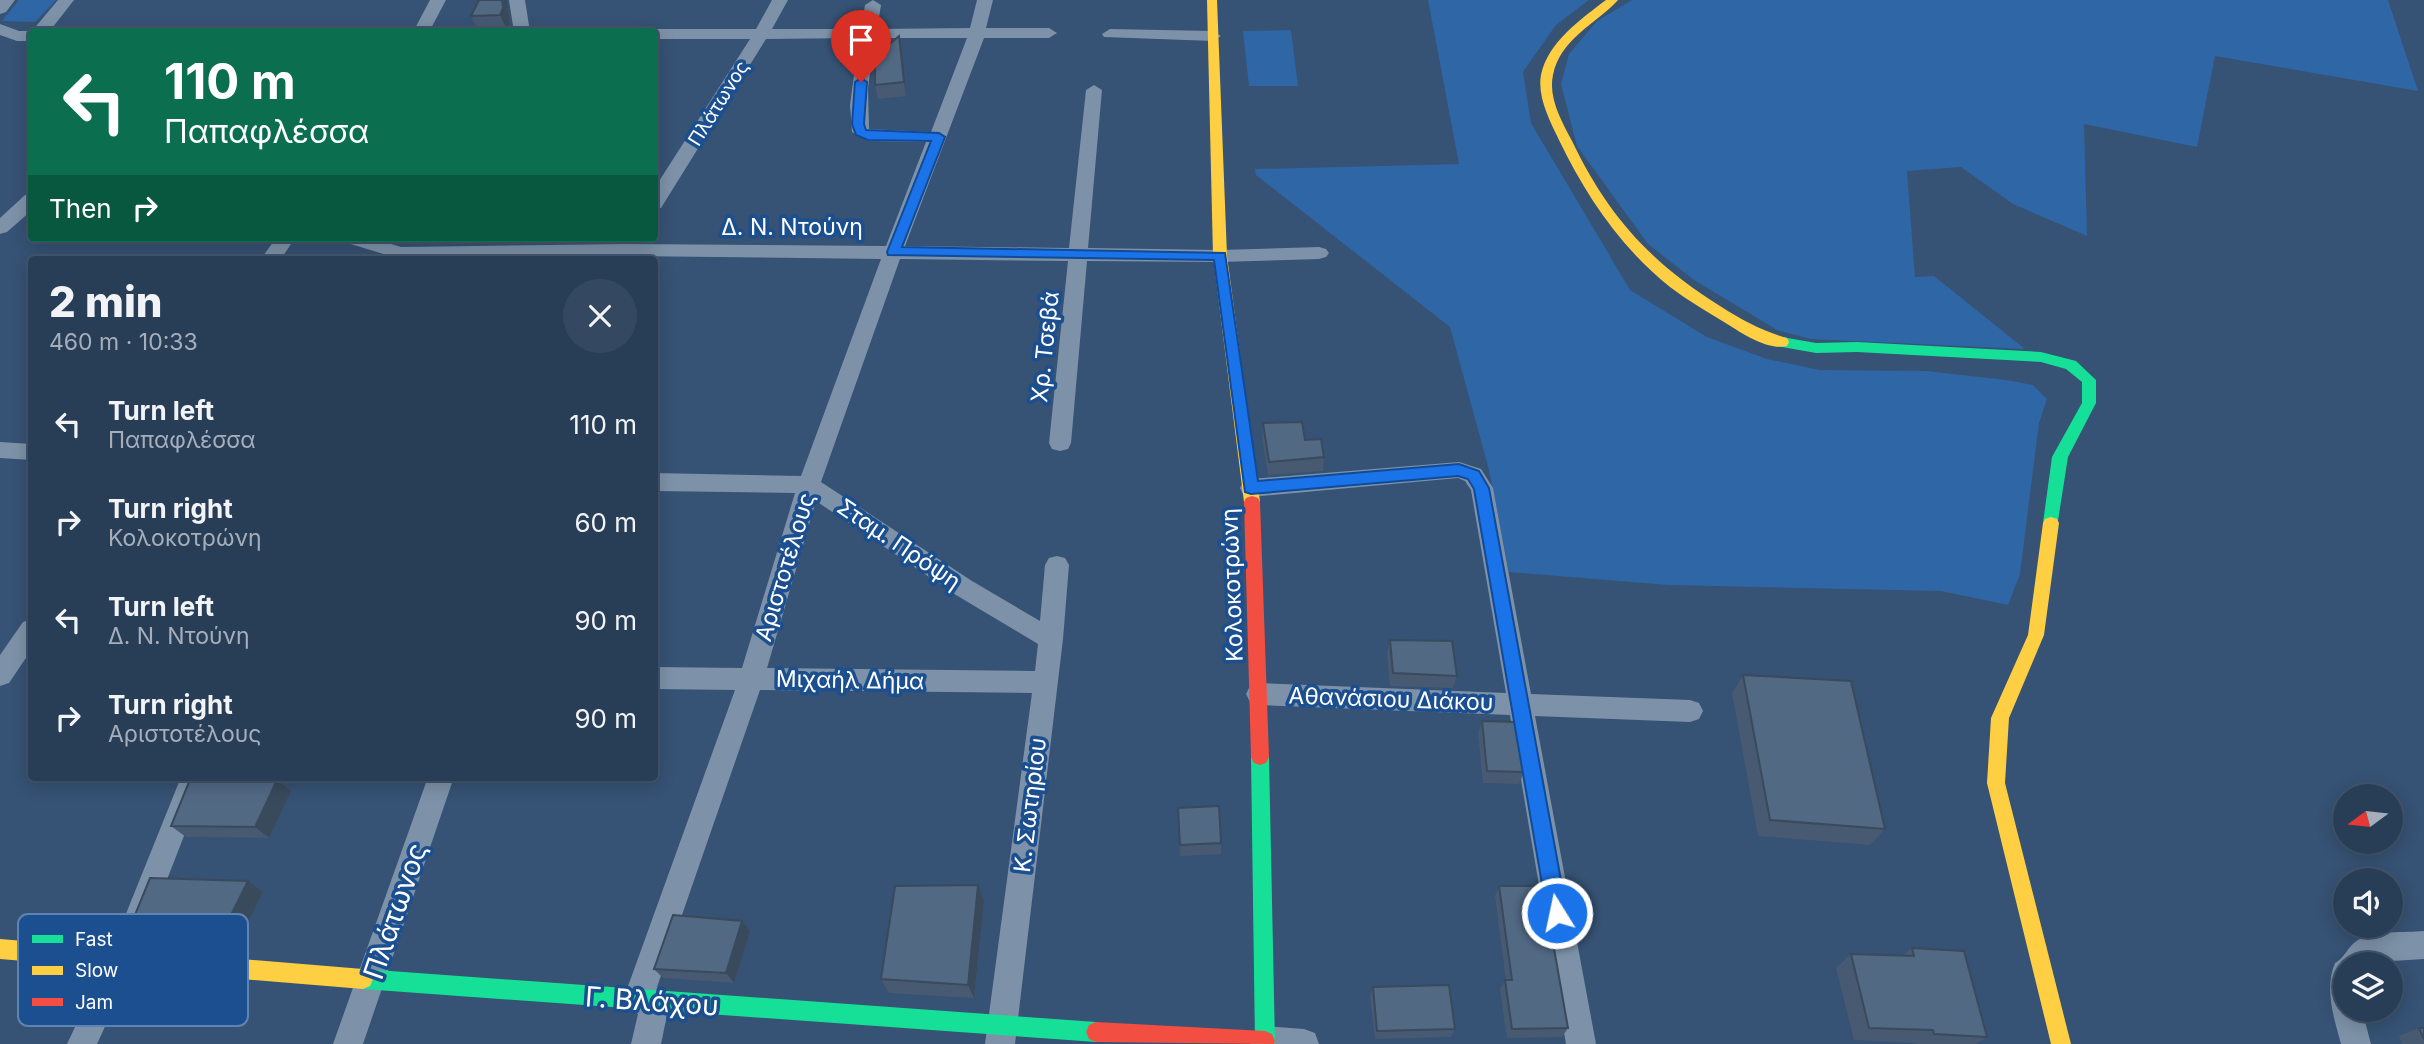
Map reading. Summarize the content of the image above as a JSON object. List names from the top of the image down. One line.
{"streets":{"street":["Πλάτωνος","Δ. Ν. Ντούνη","Χρ. Τσεβά","Σταμ. Πρόψη","Αριστοτέλους","Κολοκοτρώνη","Μιχαήλ Δήμα","Αθανάσιου Διάκου","Κ. Σωτηρίου","Γ. Βλάχου"]},"crossings":[["Πλάτωνος","Γ. Βλάχου"],["Δ. Ν. Ντούνη","Χρ. Τσεβά"],["Δ. Ν. Ντούνη","Αριστοτέλους"],["Δ. Ν. Ντούνη","Κολοκοτρώνη"],["Σταμ. Πρόψη","Αριστοτέλους"],["Σταμ. Πρόψη","Κ. Σωτηρίου"],["Αριστοτέλους","Μιχαήλ Δήμα"],["Αριστοτέλους","Γ. Βλάχου"],["Κολοκοτρώνη","Αθανάσιου Διάκου"],["Κολοκοτρώνη","Γ. Βλάχου"],["Μιχαήλ Δήμα","Κ. Σωτηρίου"],["Κ. Σωτηρίου","Γ. Βλάχου"]],"legend":["Fast","Slow","Jam"],"north":"left","page":{"turn":["110 m","Παπαφλέσσα"],"then":"Then","heading":["2 min","460 m · 10:33"],"list":[{"name":"Turn left","note":"Παπαφλέσσα","value":"110 m"},{"name":"Turn right","note":"Κολοκοτρώνη","value":"60 m"},{"name":"Turn left","note":"Δ. Ν. Ντούνη","value":"90 m"},{"name":"Turn right","note":"Αριστοτέλους","value":"90 m"}]}}
